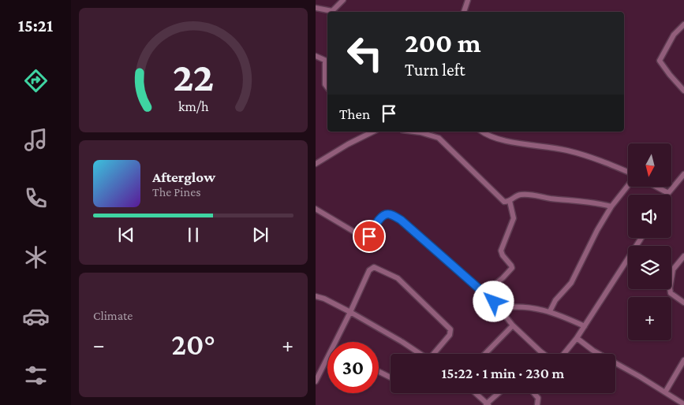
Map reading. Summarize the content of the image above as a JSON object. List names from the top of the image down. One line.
{"north":"bottom","page":{"tabs":"15:21","turn":["200 m","Turn left"],"then":"Then","map_buttons":"+","song":["Afterglow","The Pines"],"tile":"Climate","heat":["−","20°","+"],"limit":"30","trip":"15:22 · 1 min · 230 m","gauge":["22","km/h"]}}
